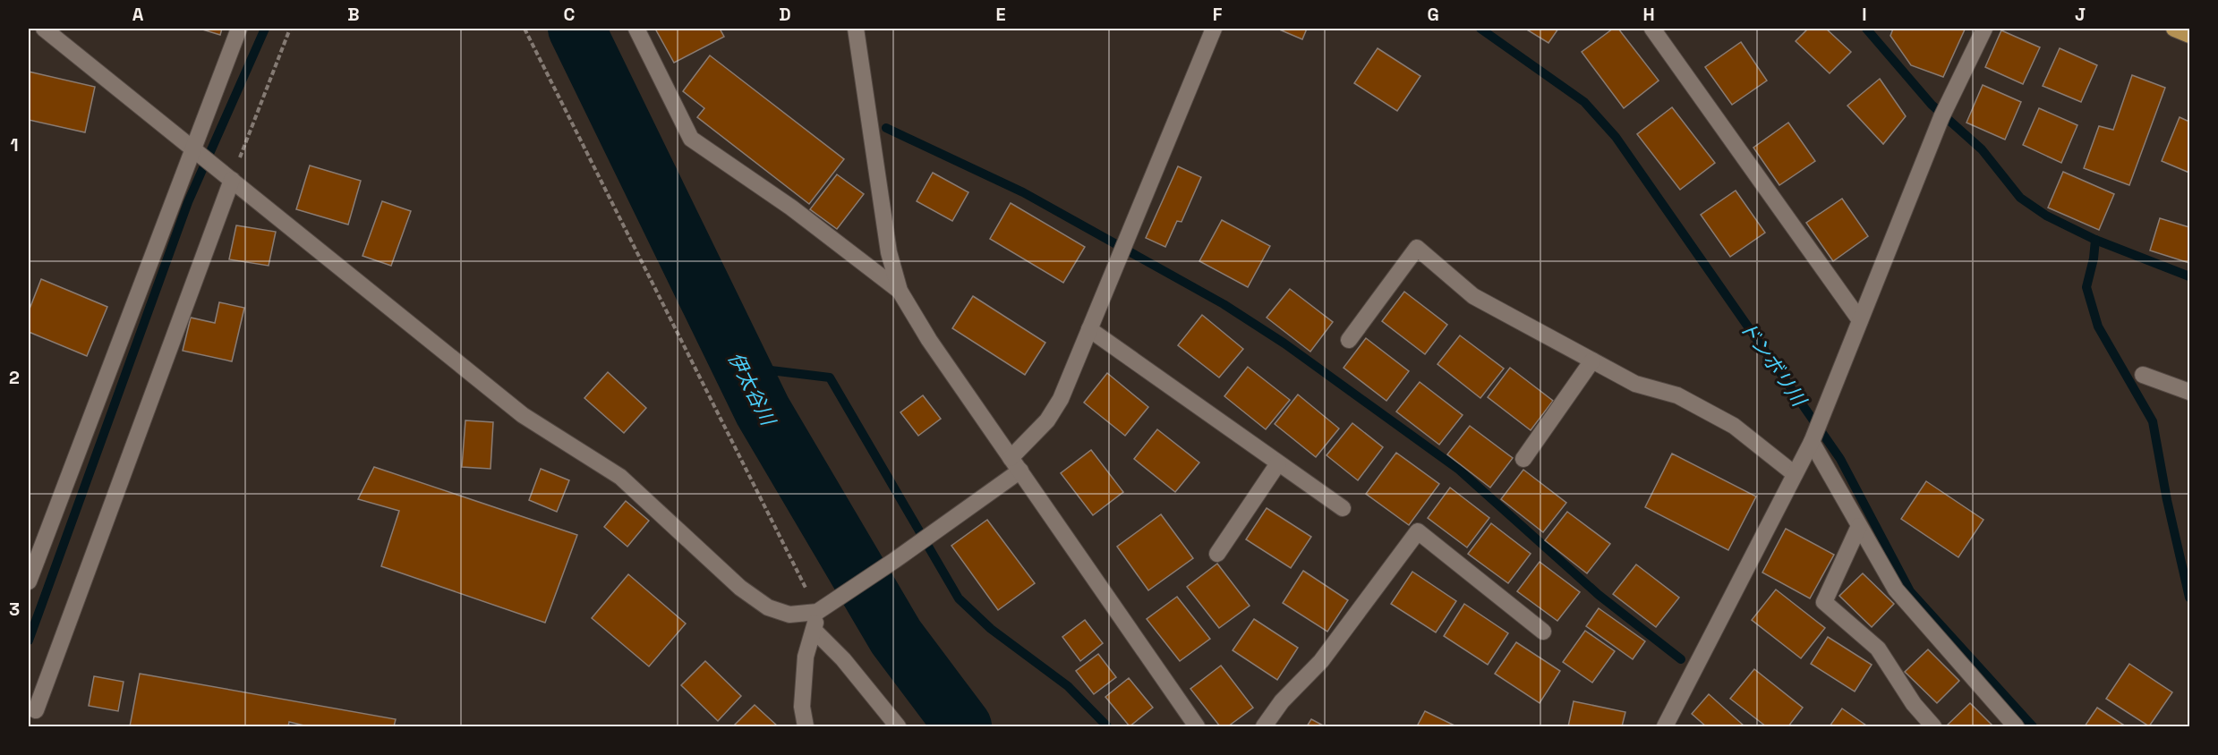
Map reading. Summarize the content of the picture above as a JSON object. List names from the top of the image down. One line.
{"water":["ドンボリ川","伊太谷川"],"grid":{"columns":["A","B","C","D","E","F","G","H","I","J"],"rows":["1","2","3"]}}
